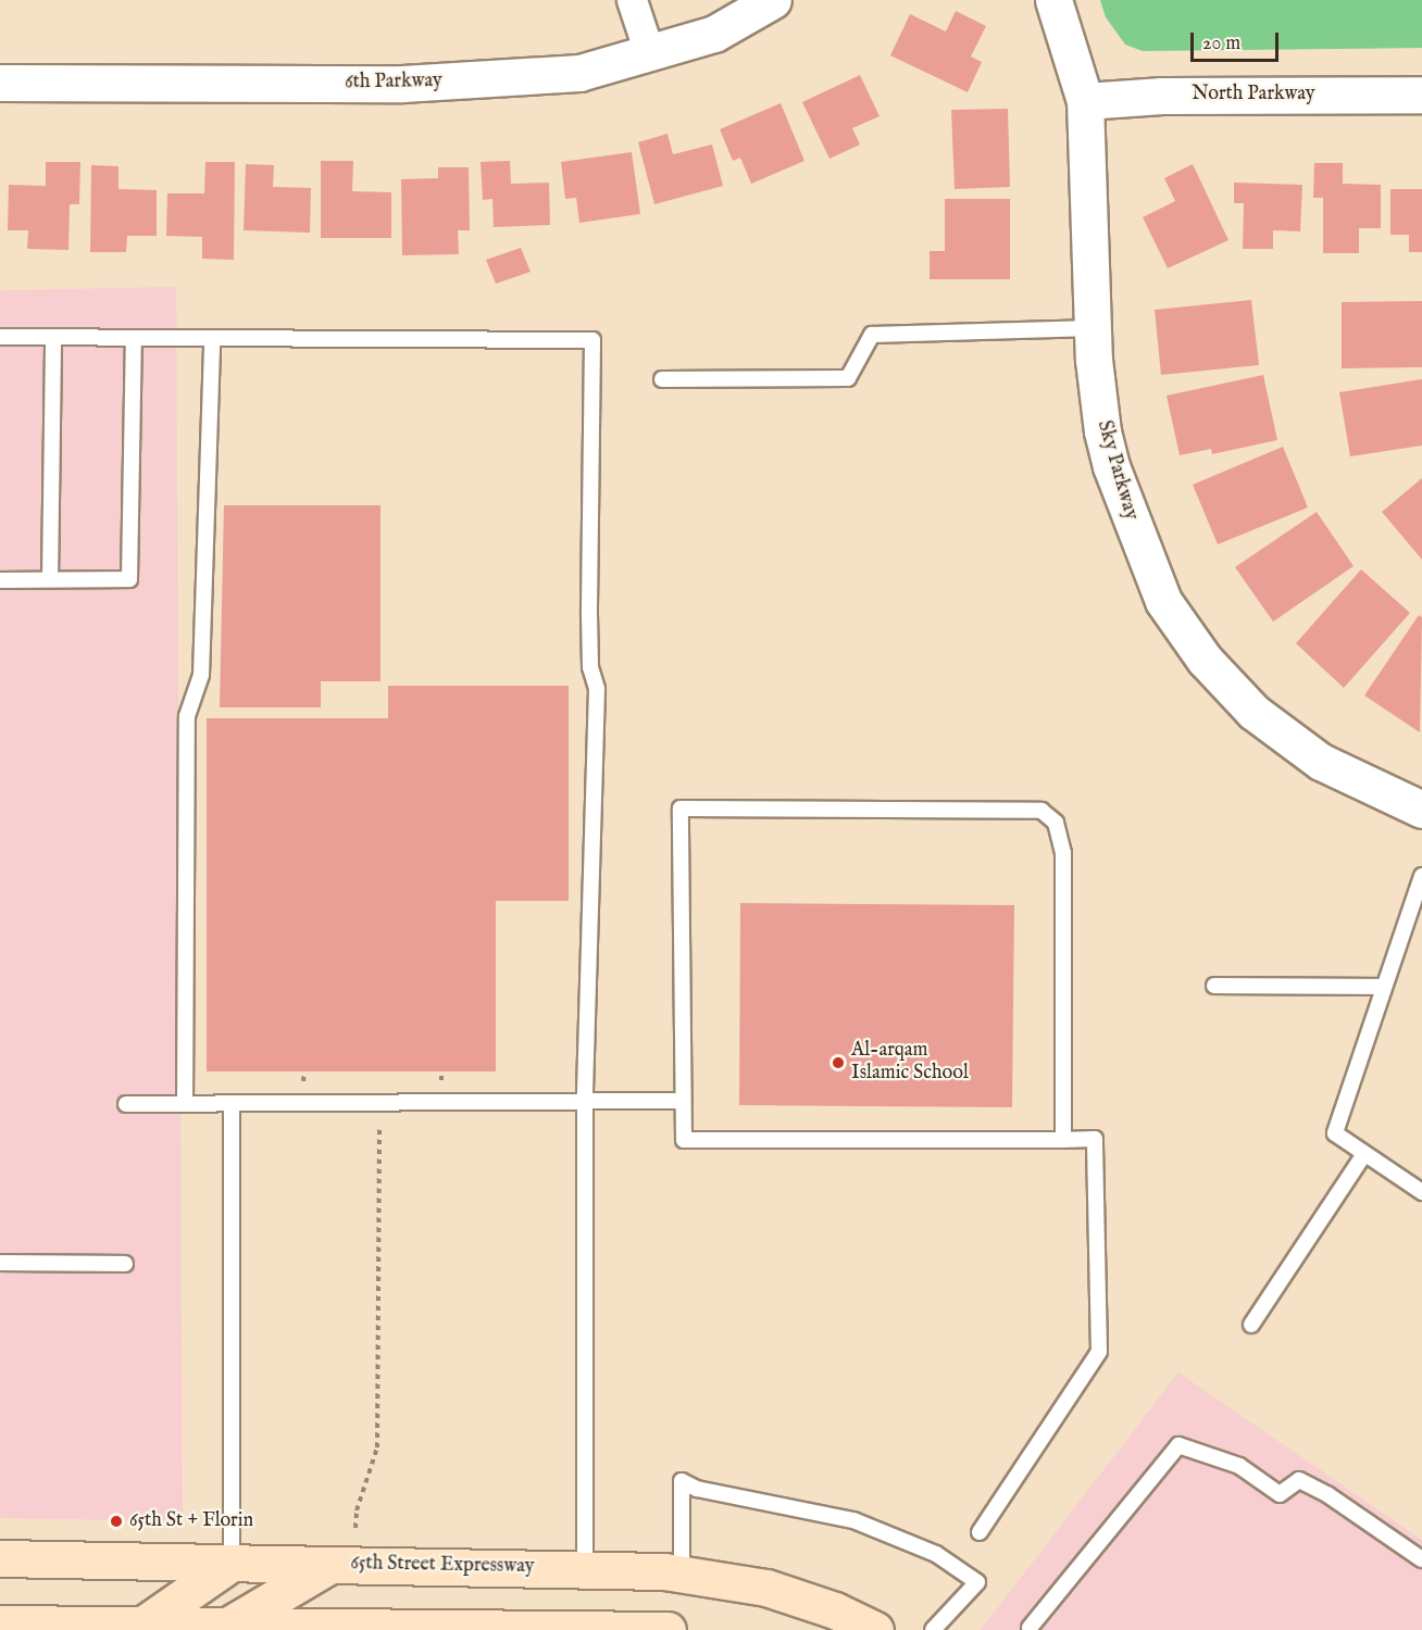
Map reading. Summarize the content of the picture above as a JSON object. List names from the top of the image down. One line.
{"streets":{"main road":["65th Street Expressway"],"street":["6th Parkway","North Parkway","Sky Parkway"]},"crossings":[["North Parkway","Sky Parkway"]],"places":["Al-arqam Islamic School","65th St + Florin"],"scale_bar":"20 m"}
